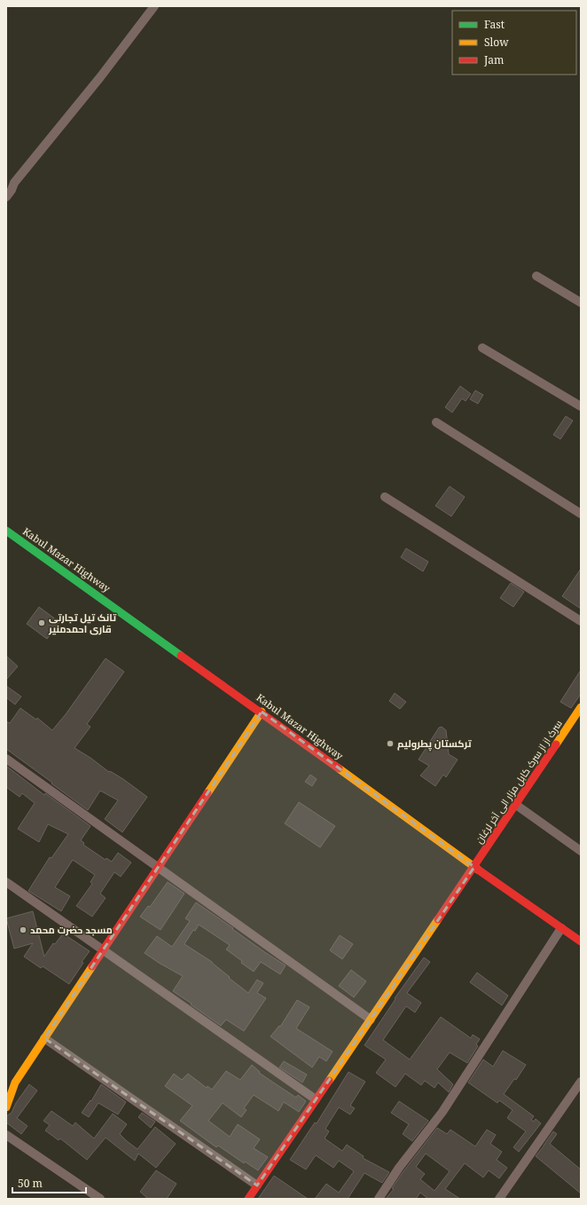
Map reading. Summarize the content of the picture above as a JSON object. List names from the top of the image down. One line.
{"streets":{"main road":["Kabul Mazar Highway","سرک از از سرک کابل مزار الی آخر لرغان"]},"crossings":[["Kabul Mazar Highway","سرک از از سرک کابل مزار الی آخر لرغان"]],"places":["تانک تیل تجارتی قاری احمدمنیر","ترکستان پطرولیم","مسجد حضرت محمد"],"legend":["Fast","Slow","Jam"],"scale_bar":"50 m"}
